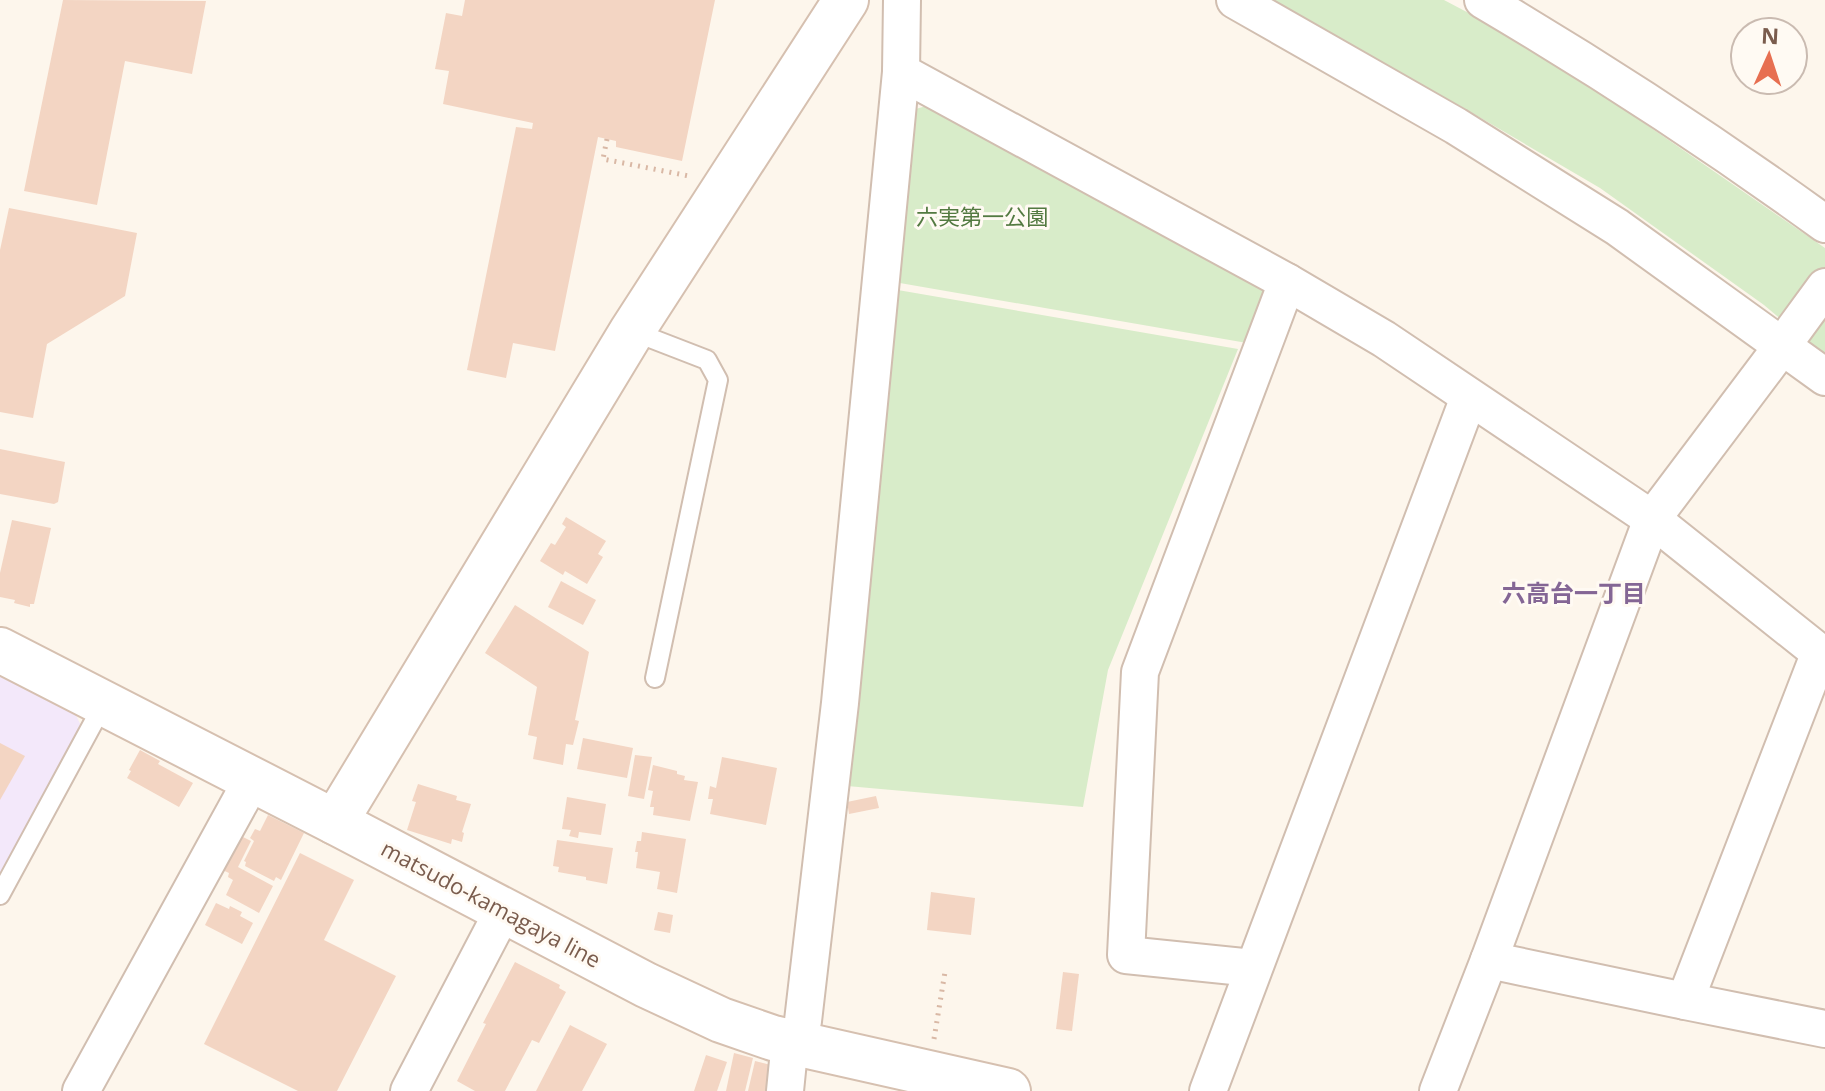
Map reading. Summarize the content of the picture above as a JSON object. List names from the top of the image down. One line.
{"streets":{"main road":["matsudo-kamagaya line"]},"districts":["六高台一丁目"],"parks":["六実第一公園"],"north":"top"}
